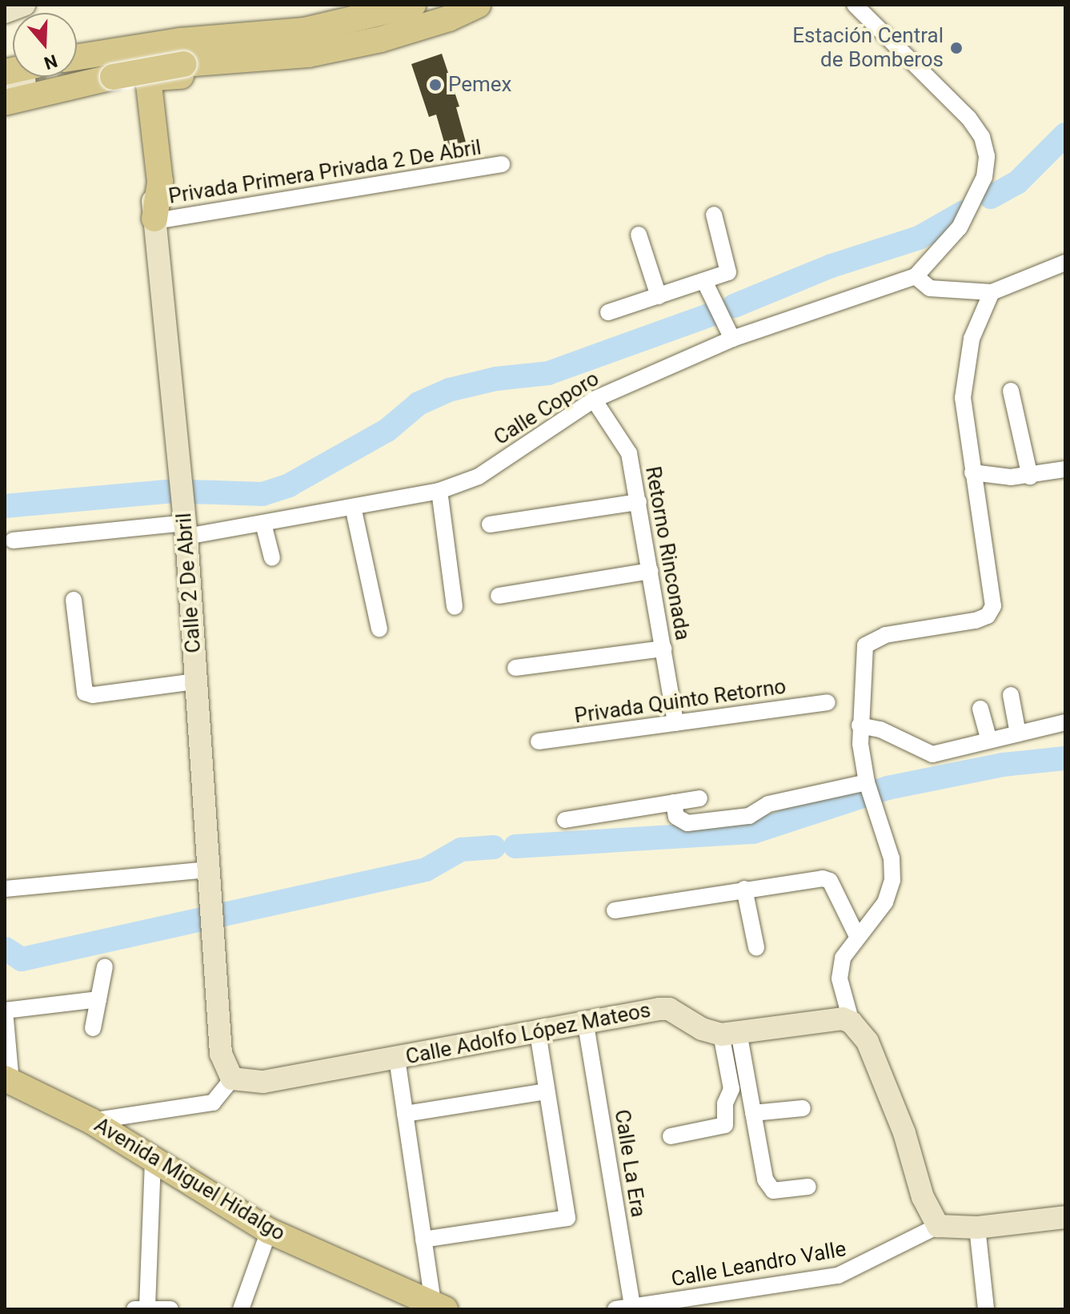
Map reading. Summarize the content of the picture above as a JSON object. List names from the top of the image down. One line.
{"streets":{"main road":["Calle 2 De Abril","Calle Adolfo López Mateos","Avenida Miguel Hidalgo"],"street":["Privada Primera Privada 2 De Abril","Calle Coporo","Retorno Rinconada","Privada Quinto Retorno","Calle La Era","Calle Leandro Valle"]},"crossings":[["Privada Primera Privada 2 De Abril","Calle 2 De Abril"],["Calle Coporo","Retorno Rinconada"],["Calle Coporo","Calle 2 De Abril"],["Retorno Rinconada","Privada Quinto Retorno"],["Calle 2 De Abril","Calle Adolfo López Mateos"],["Calle Adolfo López Mateos","Calle La Era"],["Calle La Era","Calle Leandro Valle"]],"places":["Estación Central de Bomberos","Pemex"],"north":"bottom"}
